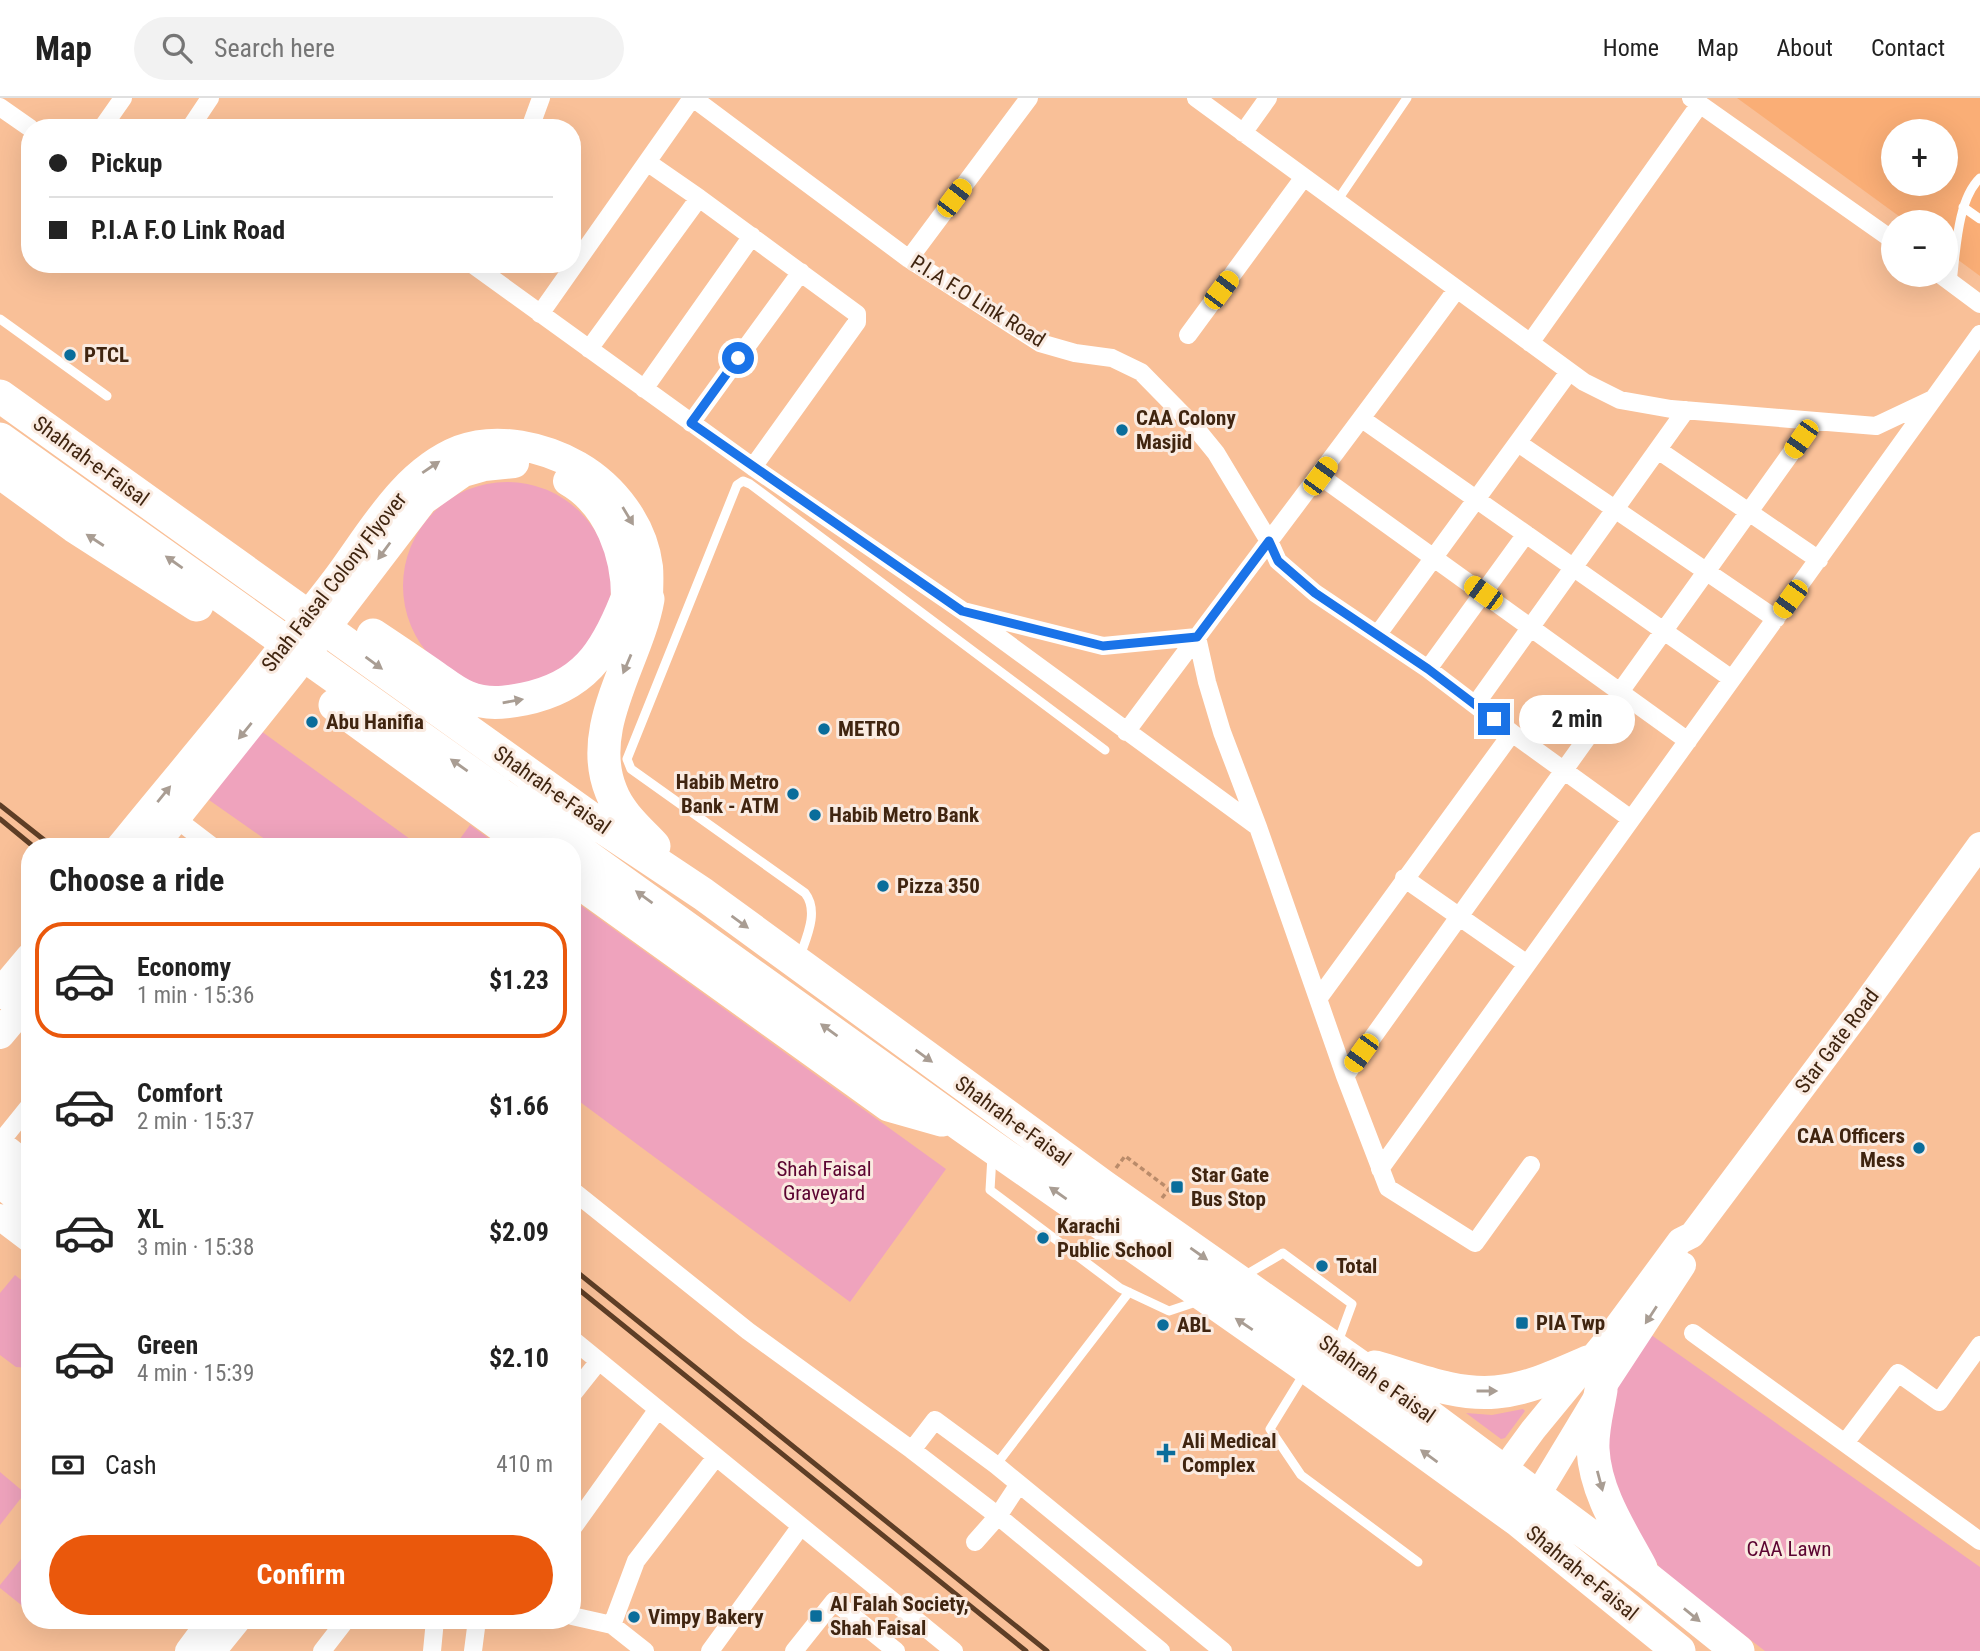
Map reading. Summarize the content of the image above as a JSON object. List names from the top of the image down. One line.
{"streets":{"highway":["Shahrah-e-Faisal","Shahrah e Faisal"],"main road":["Shah Faisal Colony Flyover"],"street":["P.I.A F.O Link Road","Star Gate Road"]},"crossings":[["Shahrah-e-Faisal","Star Gate Road"],["Shahrah-e-Faisal","Shahrah e Faisal"],["Star Gate Road","Shahrah e Faisal"]],"parks":["Shah Faisal Graveyard","CAA Lawn"],"places":{"other":["PTCL","CAA Colony Masjid","Abu Hanifia","METRO","Habib Metro Bank - ATM","Habib Metro Bank","Pizza 350","CAA Officers Mess","Karachi Public School","Total","ABL","Vimpy Bakery"],"transit":["Star Gate Bus Stop","PIA Twp","Al Falah Society, Shah Faisal"],"health":["Ali Medical Complex"]},"page":{"header":"Map","search":"Search here","nav":["Home","Map","About","Contact"],"map_buttons":["+","−"],"banner":["Pickup","P.I.A F.O Link Road"],"bubble":"2 min","heading":"Choose a ride","list":[{"name":"Economy","note":"1 min · 15:36","value":"$1.23"},{"name":"Comfort","note":"2 min · 15:37","value":"$1.66"},{"name":"XL","note":"3 min · 15:38","value":"$2.09"},{"name":"Green","note":"4 min · 15:39","value":"$2.10"}],"pay":["Cash","410 m"],"buttons":"Confirm"}}
